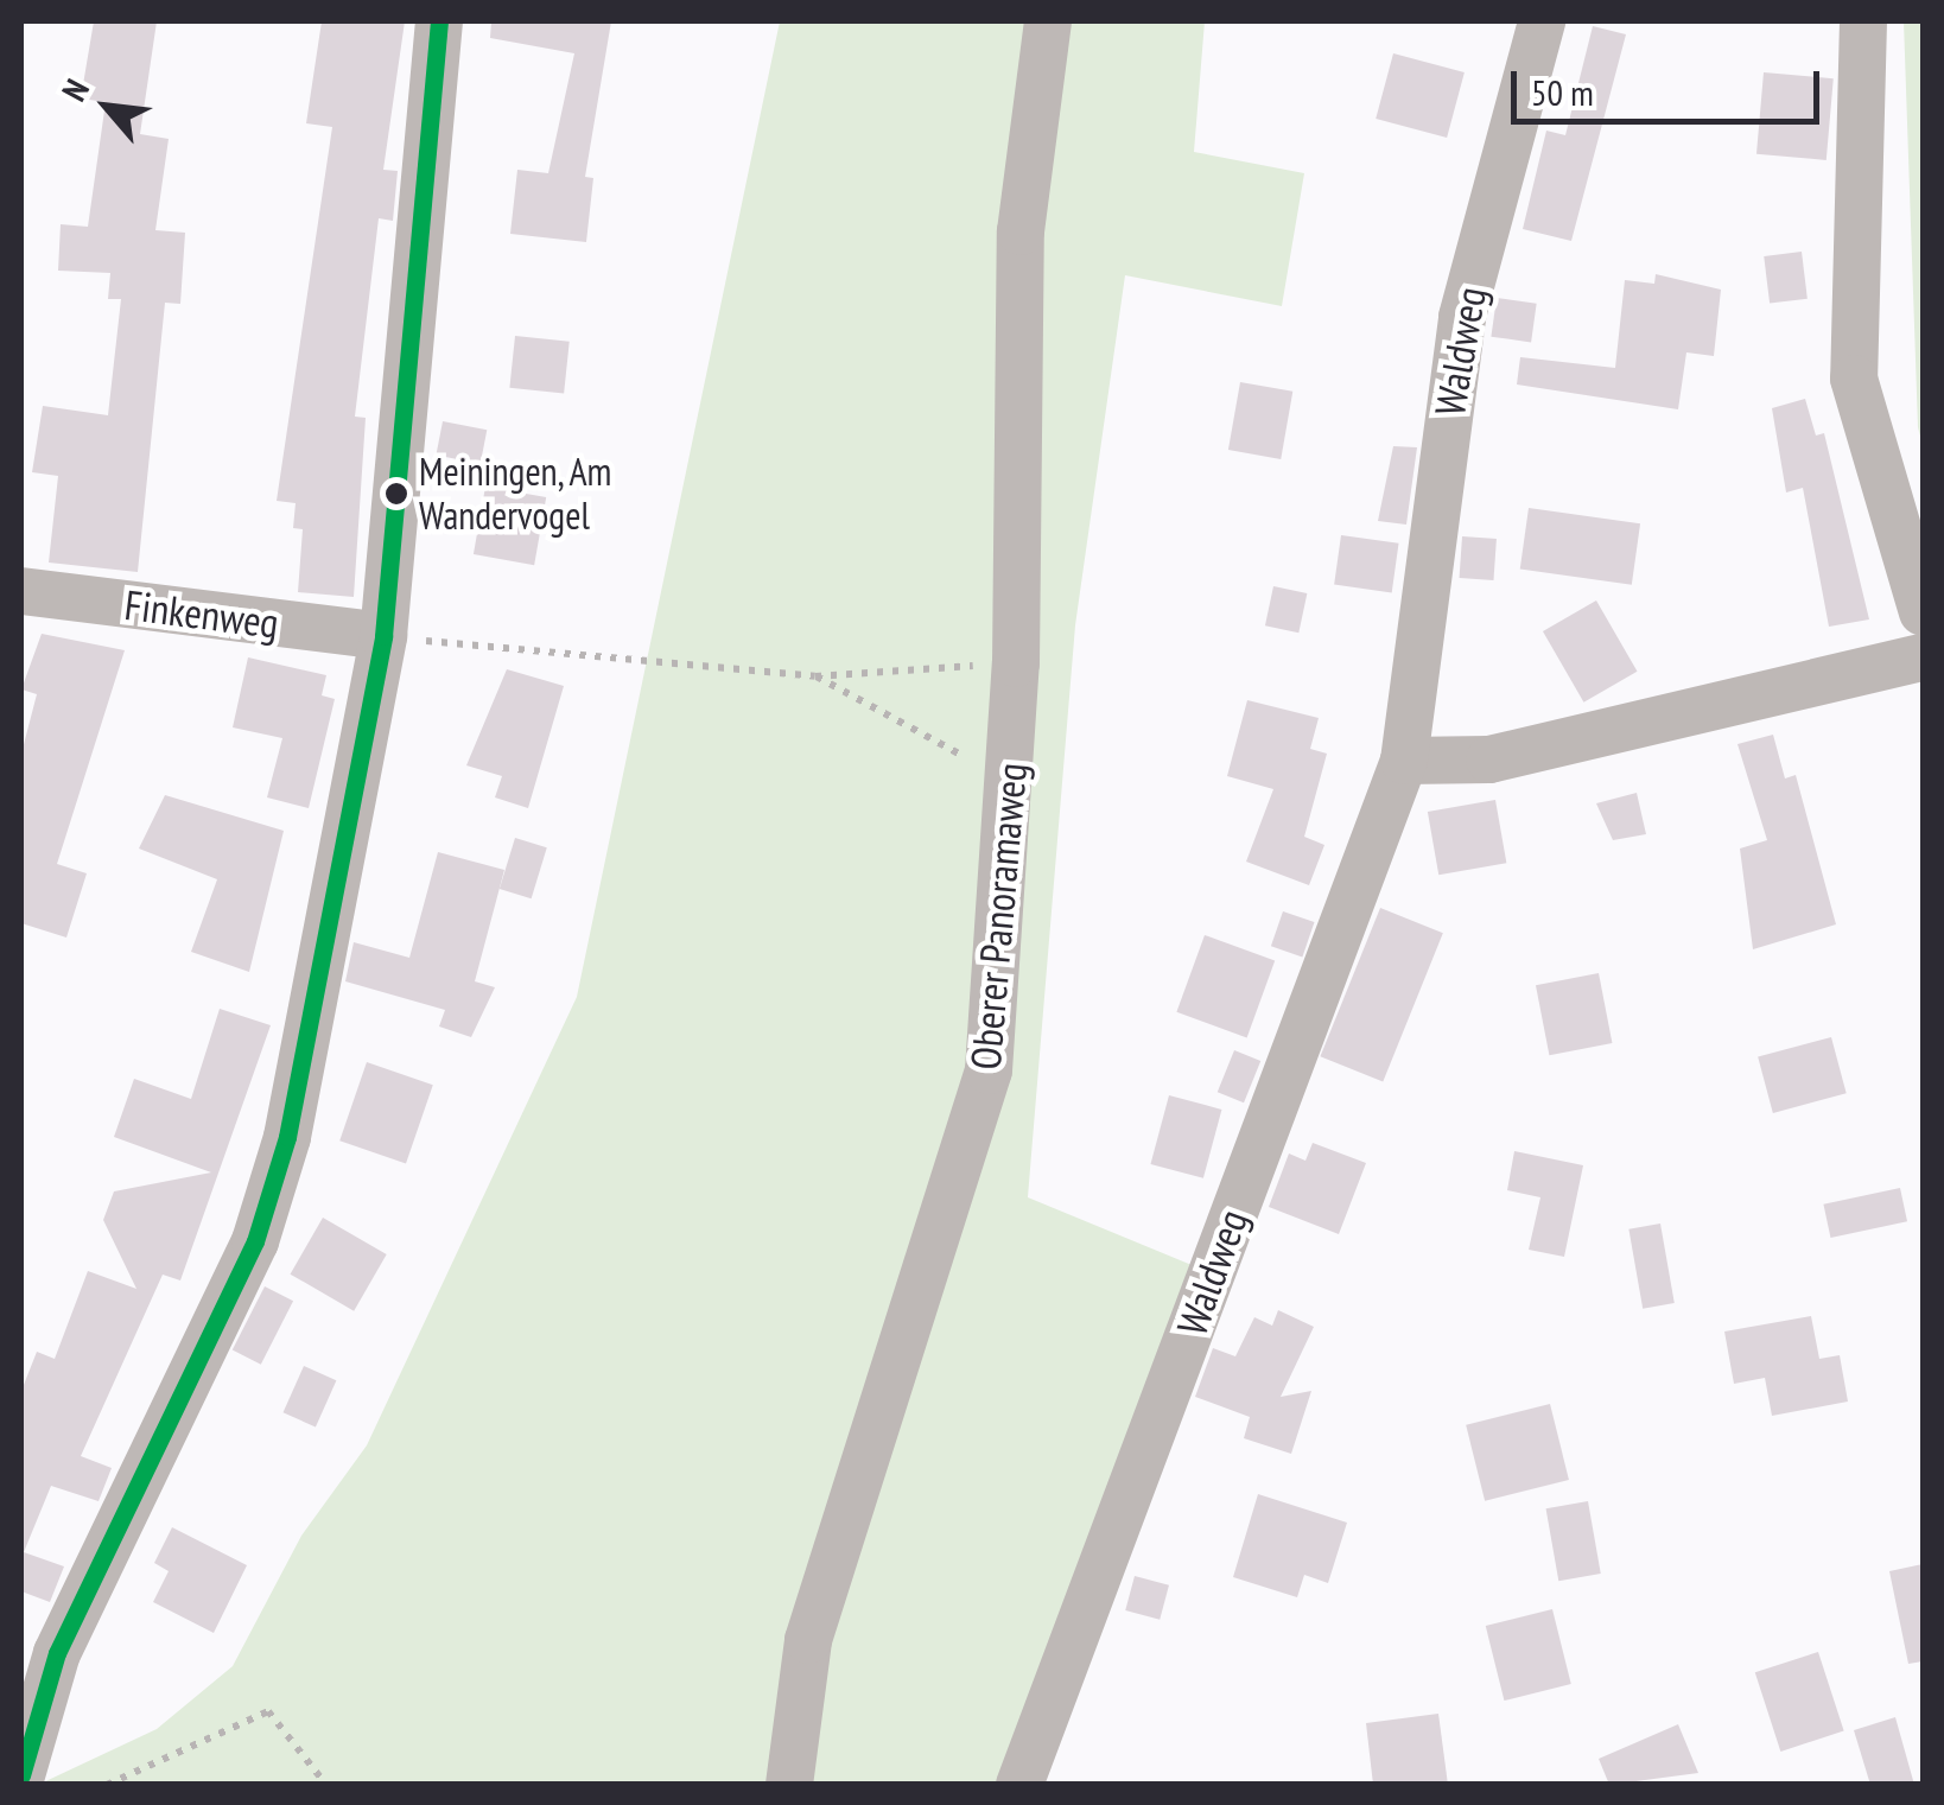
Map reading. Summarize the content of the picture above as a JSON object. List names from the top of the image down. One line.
{"streets":{"street":["Waldweg","Finkenweg","Oberer Panoramaweg"]},"places":["Meiningen, Am Wandervogel"],"scale_bar":"50 m","north":"top left"}
